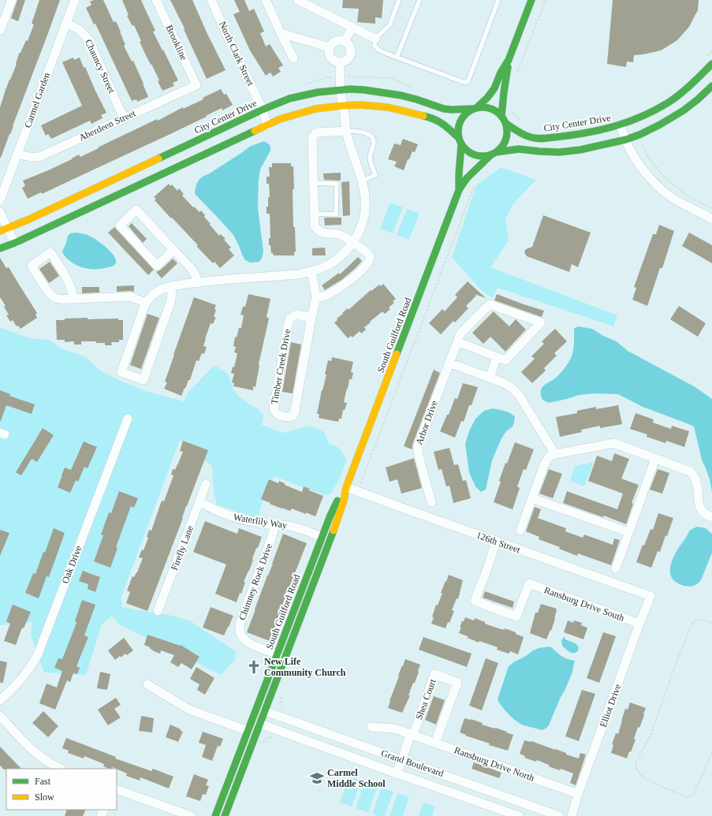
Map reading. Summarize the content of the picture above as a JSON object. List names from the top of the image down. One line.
{"streets":{"street":["Brookline","North Clark Street","Chauncy Street","Carmel Garden","City Center Drive","Aberdeen Street","South Guilford Road","Timber Creek Drive","Arbor Drive","Waterlily Way","126th Street","Firefly Lane","Oak Drive","Chimney Rock Drive","Ransburg Drive South","Shea Court","Elliot Drive","Grand Boulevard","Ransburg Drive North"]},"crossings":[["Brookline","Aberdeen Street"],["North Clark Street","City Center Drive"],["Chauncy Street","Carmel Garden"],["Chauncy Street","Aberdeen Street"],["Carmel Garden","Aberdeen Street"],["City Center Drive","South Guilford Road"],["South Guilford Road","Waterlily Way"],["South Guilford Road","126th Street"],["South Guilford Road","Chimney Rock Drive"],["South Guilford Road","Grand Boulevard"],["Waterlily Way","Firefly Lane"],["Waterlily Way","Chimney Rock Drive"],["126th Street","Ransburg Drive South"],["126th Street","Elliot Drive"],["Ransburg Drive South","Elliot Drive"],["Shea Court","Ransburg Drive North"],["Elliot Drive","Ransburg Drive North"]],"places":{"church":["New Life Community Church"],"school or university":["Carmel Middle School"]},"legend":["Fast","Slow"]}
